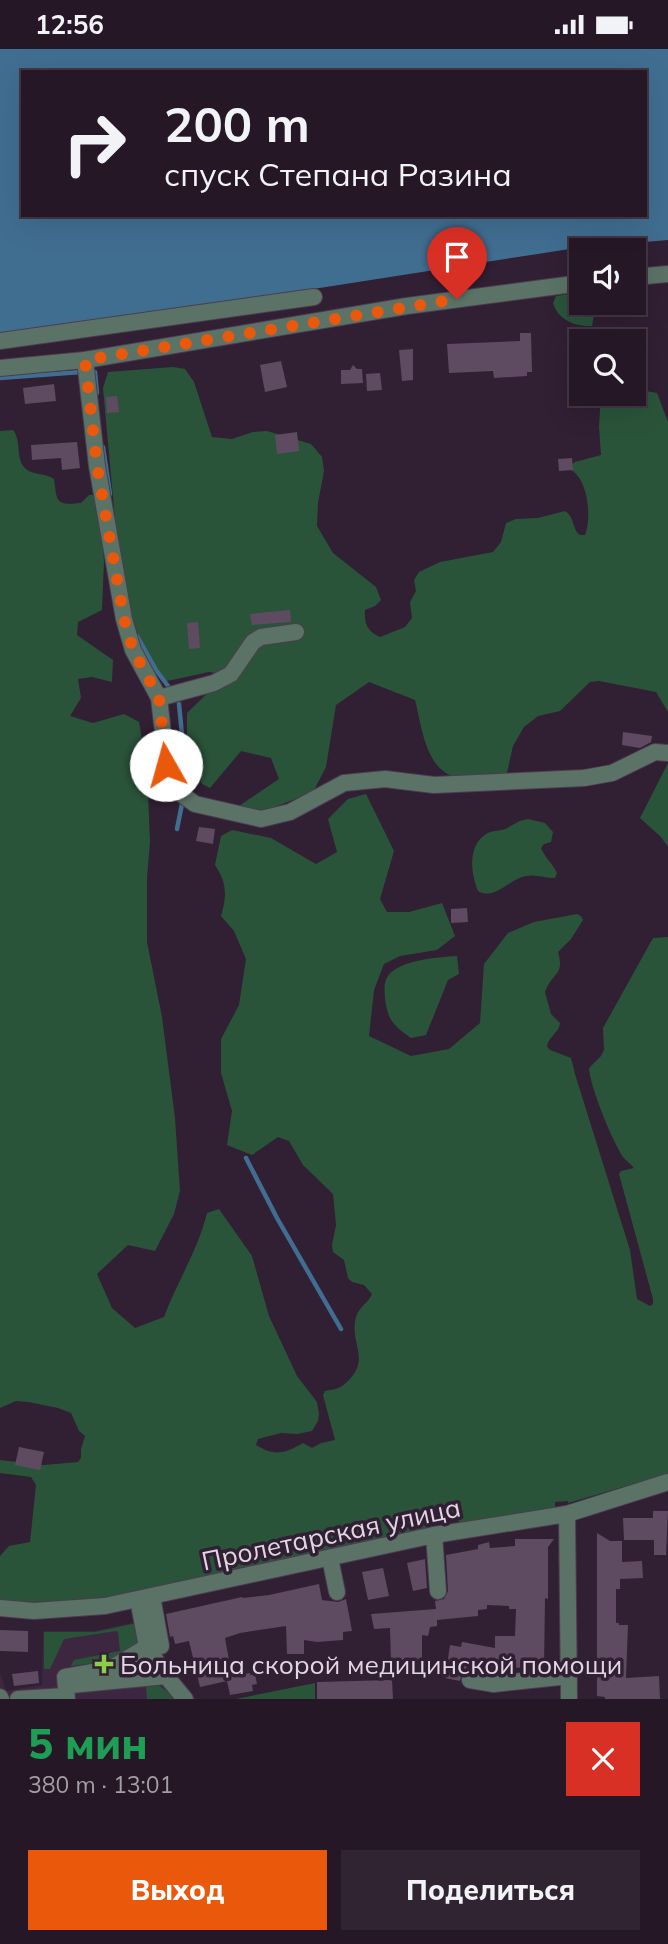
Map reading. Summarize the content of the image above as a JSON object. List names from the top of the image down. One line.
{"streets":{"street":["Пролетарская улица"]},"places":{"health":["Больница скорой медицинской помощи"]},"page":{"status":"12:56","turn":["200 m","спуск Степана Разина"],"heading":["5 мин","380 m · 13:01"],"buttons":["Выход","Поделиться"]}}
